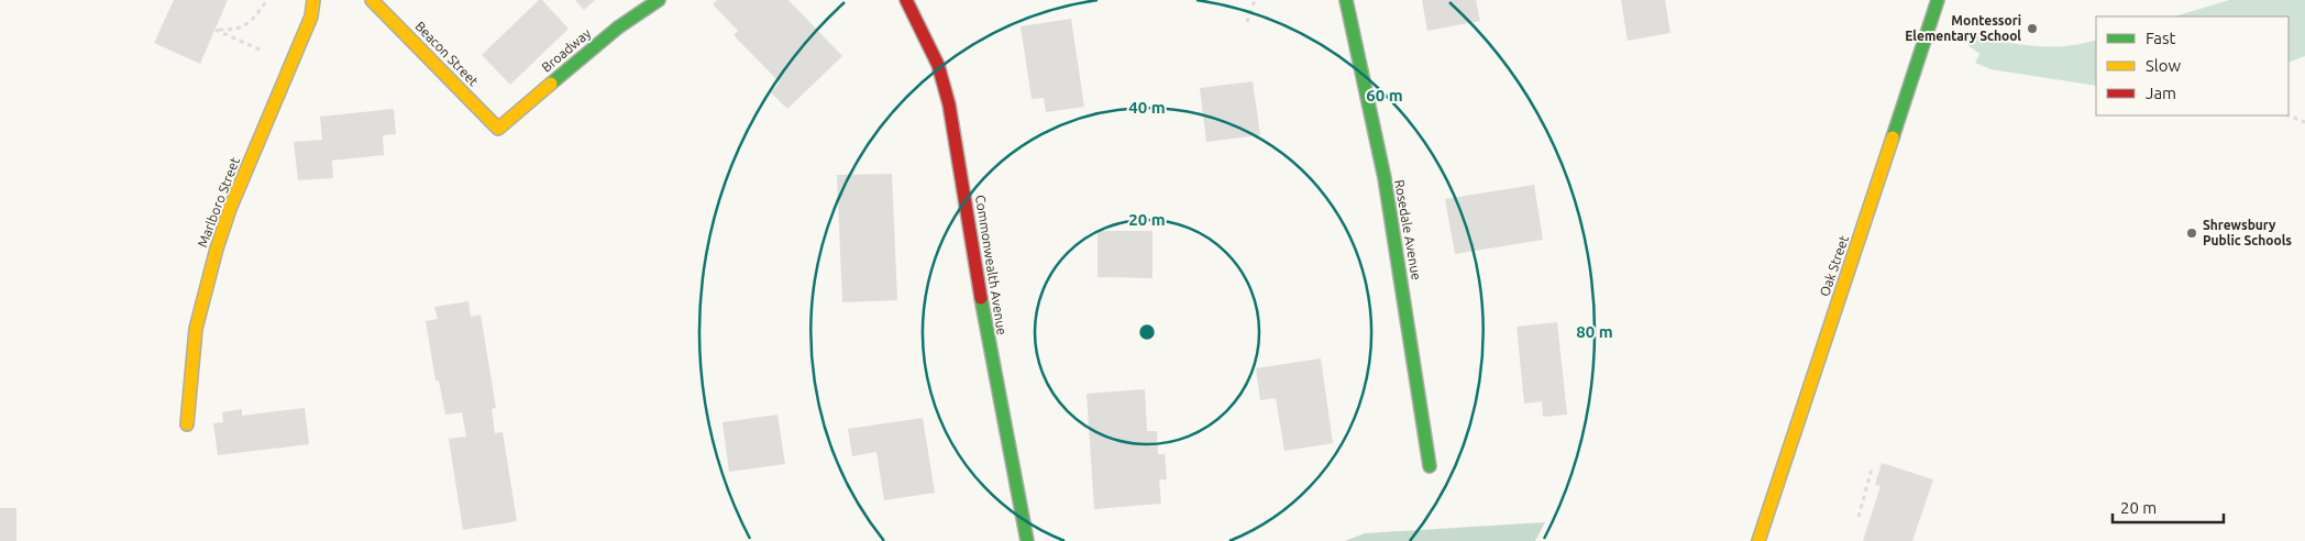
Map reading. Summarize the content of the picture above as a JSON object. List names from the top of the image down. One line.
{"streets":{"street":["Broadway","Beacon Street","Marlboro Street","Rosedale Avenue","Commonwealth Avenue","Oak Street"]},"crossings":[["Broadway","Beacon Street"]],"places":["Montessori Elementary School","Shrewsbury Public Schools"],"legend":["Fast","Slow","Jam"],"scale_bar":"20 m","rings":["60 m","40 m","20 m","80 m"]}
